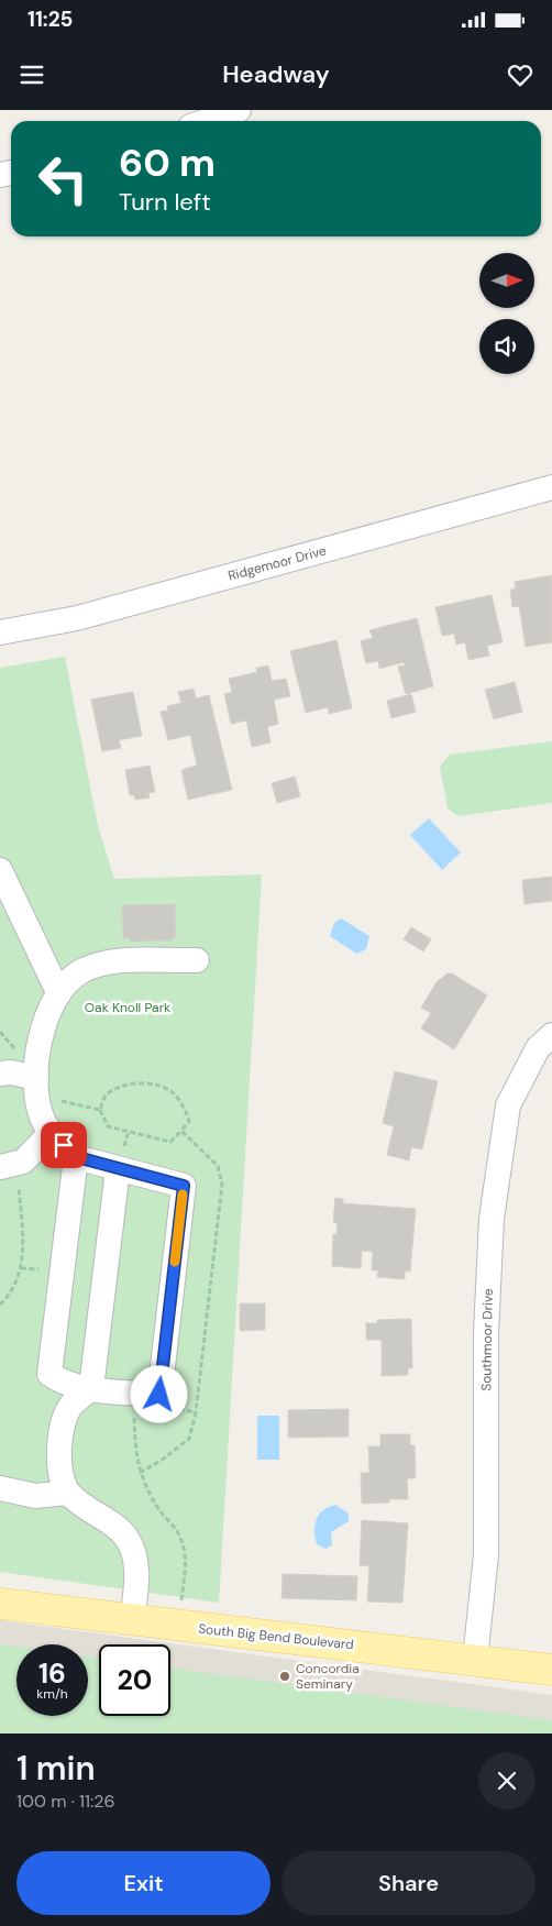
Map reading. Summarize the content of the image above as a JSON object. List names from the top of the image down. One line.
{"streets":{"main road":["South Big Bend Boulevard"],"street":["Ridgemoor Drive","Southmoor Drive"]},"crossings":[["Southmoor Drive","South Big Bend Boulevard"]],"parks":["Oak Knoll Park"],"places":["Concordia Seminary"],"north":"right","page":{"status":"11:25","header":"Headway","turn":["60 m","Turn left"],"speed":"16 km/h","limit":"20","heading":["1 min","100 m · 11:26"],"buttons":["Exit","Share"]}}
